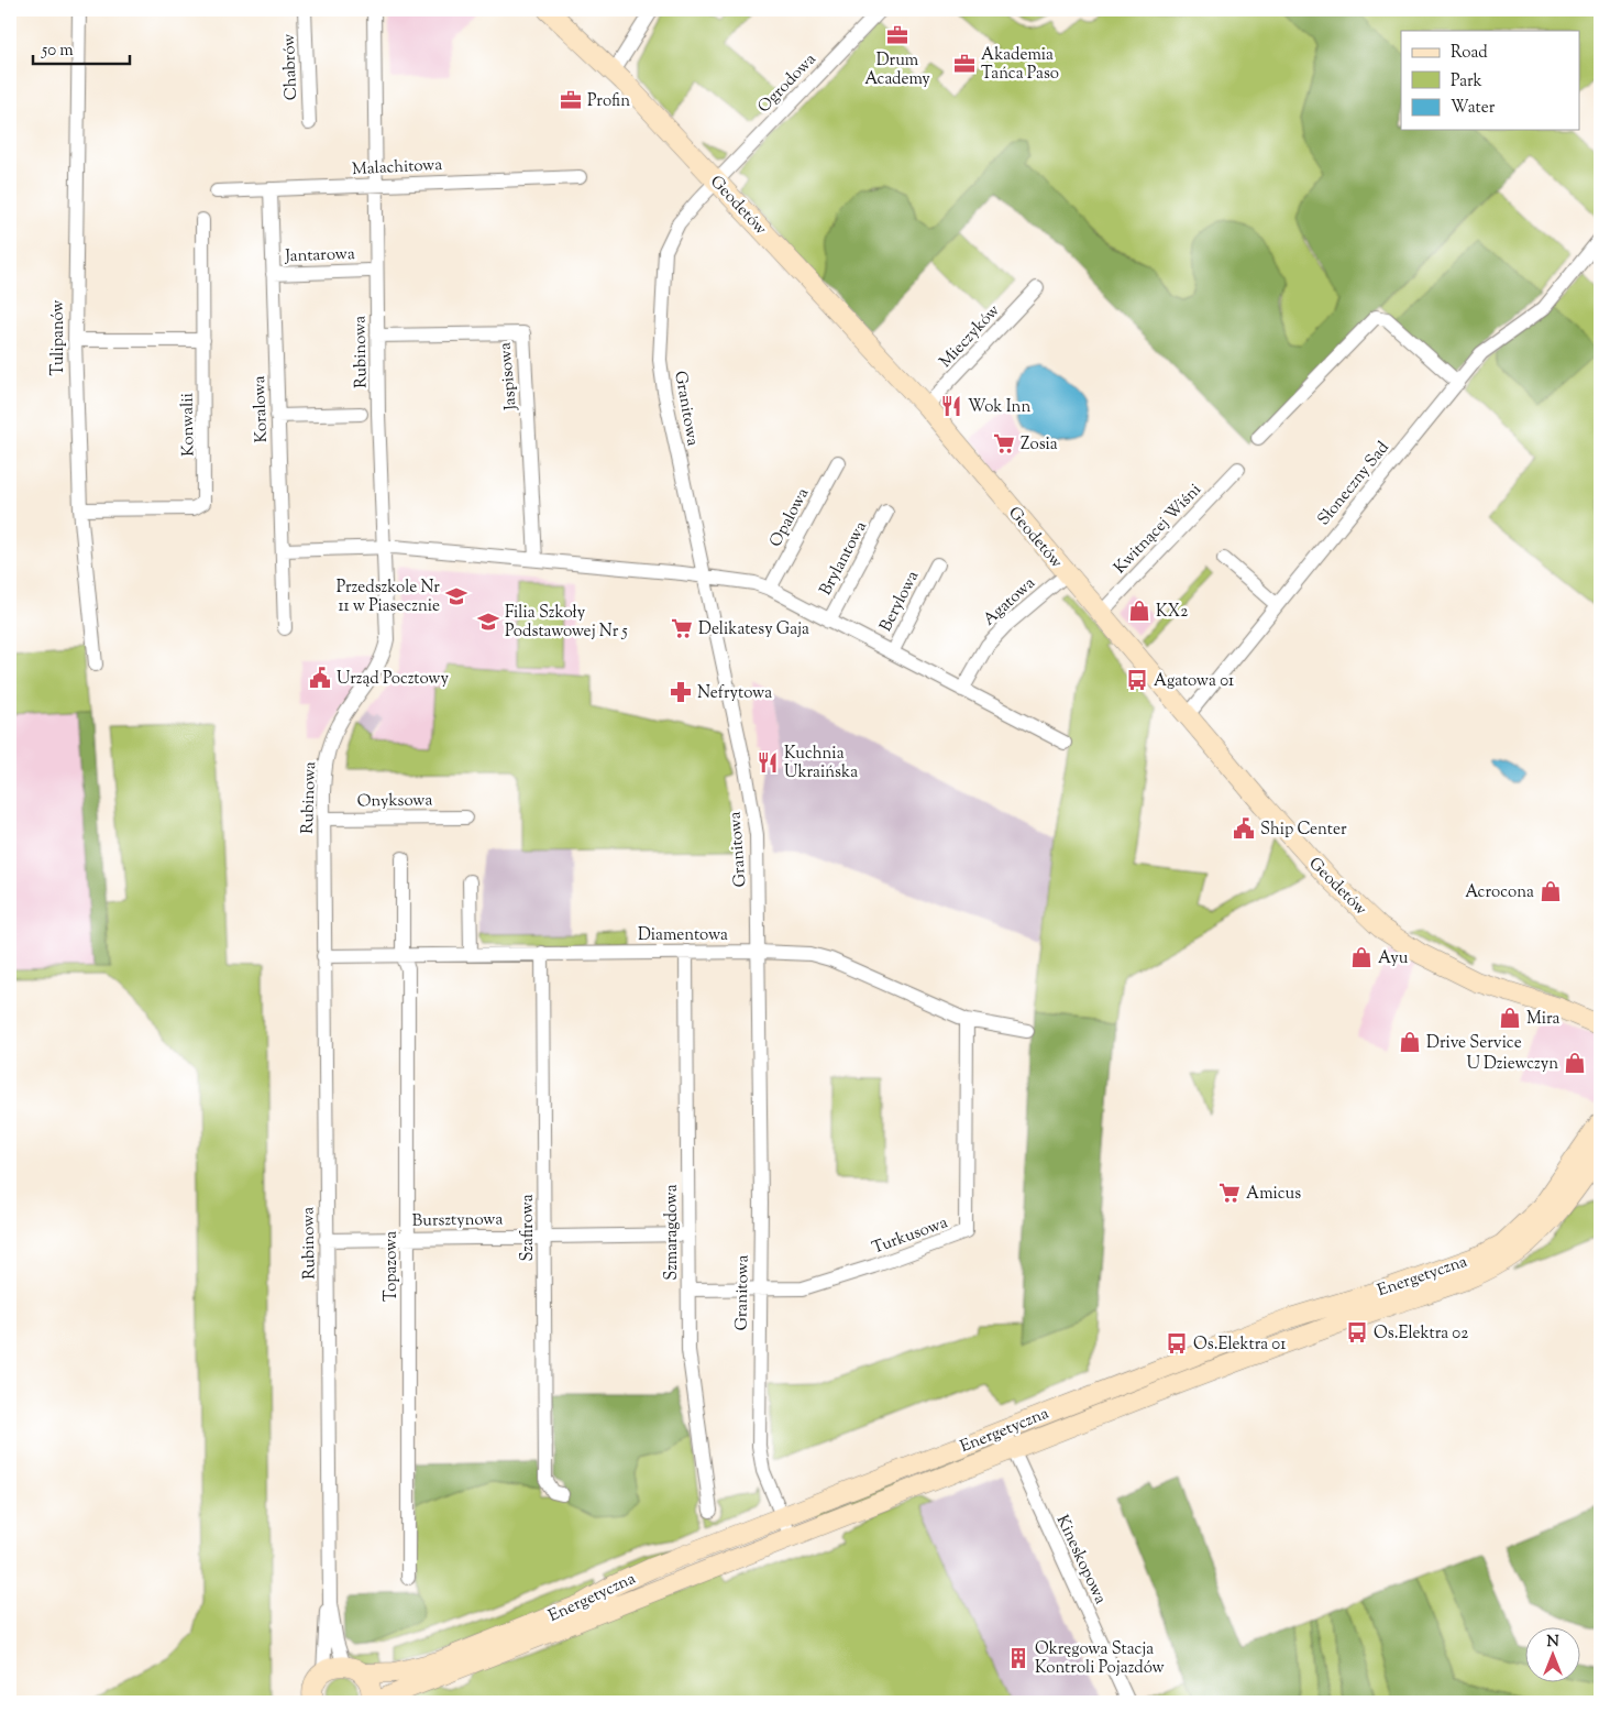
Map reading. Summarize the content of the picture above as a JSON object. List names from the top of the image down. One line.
{"streets":{"street":["Chabrów","Ogrodowa","Malachitowa","Geodetów","Jantarowa","Mieczyków","Tulipanów","Rubinowa","Jaspisowa","Granitowa","Koralowa","Konwalii","Słoneczny Sad","Opalowa","Kwitnącej Wiśni","Brylantowa","Berylowa","Agatowa","Onyksowa","Diamentowa","Bursztynowa","Szafirowa","Szmaragdowa","Turkusowa","Topazowa","Energetyczna","Kineskopowa"]},"crossings":[["Ogrodowa","Geodetów"],["Ogrodowa","Granitowa"],["Malachitowa","Rubinowa"],["Malachitowa","Koralowa"],["Geodetów","Mieczyków"],["Geodetów","Granitowa"],["Geodetów","Słoneczny Sad"],["Geodetów","Kwitnącej Wiśni"],["Geodetów","Agatowa"],["Jantarowa","Koralowa"],["Tulipanów","Konwalii"],["Rubinowa","Jaspisowa"],["Rubinowa","Onyksowa"],["Rubinowa","Diamentowa"],["Rubinowa","Bursztynowa"],["Rubinowa","Energetyczna"],["Granitowa","Diamentowa"],["Granitowa","Turkusowa"],["Granitowa","Energetyczna"],["Diamentowa","Szafirowa"],["Diamentowa","Szmaragdowa"],["Diamentowa","Turkusowa"],["Diamentowa","Topazowa"],["Bursztynowa","Szafirowa"],["Bursztynowa","Szmaragdowa"],["Bursztynowa","Topazowa"],["Szmaragdowa","Turkusowa"],["Energetyczna","Kineskopowa"]],"places":{"office":["Drum Academy","Akademia Tańca Paso","Profin"],"restaurant":["Wok Inn","Kuchnia Ukraińska"],"supermarket":["Zosia","Delikatesy Gaja","Amicus"],"school or university":["Przedszkole Nr 11 w Piasecznie","Filia Szkoły Podstawowej Nr 5"],"shop":["KX2","Acrocona","Ayu","Mira","Drive Service","U Dziewczyn"],"public building":["Urząd Pocztowy","Ship Center"],"bus stop":["Agatowa 01","Os.Elektra 02","Os.Elektra 01"],"pharmacy":["Nefrytowa"],"building":["Okręgowa Stacja Kontroli Pojazdów"]},"legend":["Road","Park","Water"],"scale_bar":"50 m","north":"top"}
